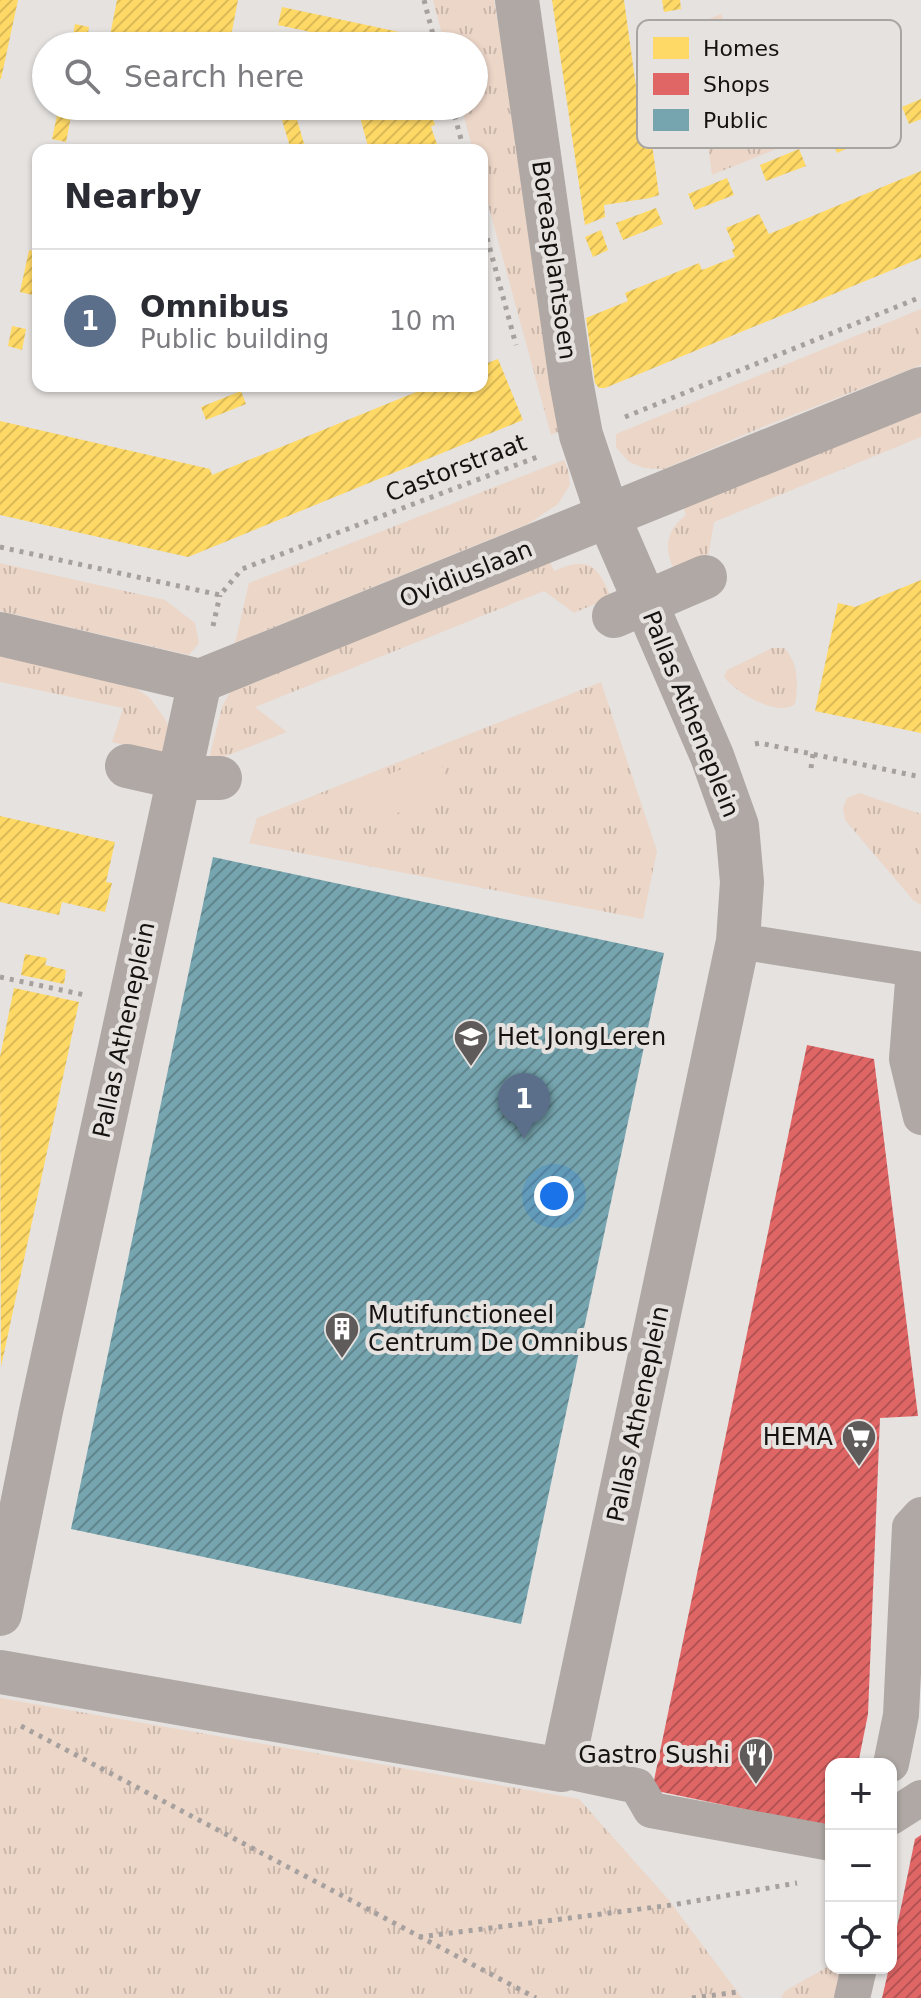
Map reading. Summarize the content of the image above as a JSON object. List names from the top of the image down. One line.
{"streets":{"street":["Boreasplantsoen","Ovidiuslaan","Pallas Atheneplein"],"path":["Castorstraat"]},"crossings":[["Boreasplantsoen","Castorstraat"],["Boreasplantsoen","Ovidiuslaan"],["Boreasplantsoen","Pallas Atheneplein"],["Ovidiuslaan","Pallas Atheneplein"]],"places":{"school or university":["Het JongLeren"],"building":["Mutifunctioneel Centrum De Omnibus"],"supermarket":["HEMA"],"restaurant":["Gastro Sushi"]},"legend":["Homes","Shops","Public"],"page":{"search":"Search here","heading":"Nearby","list":[{"mark":"1","name":"Omnibus","note":"Public building","value":"10 m"}],"pins":"1","map_buttons":["+","−"]}}
